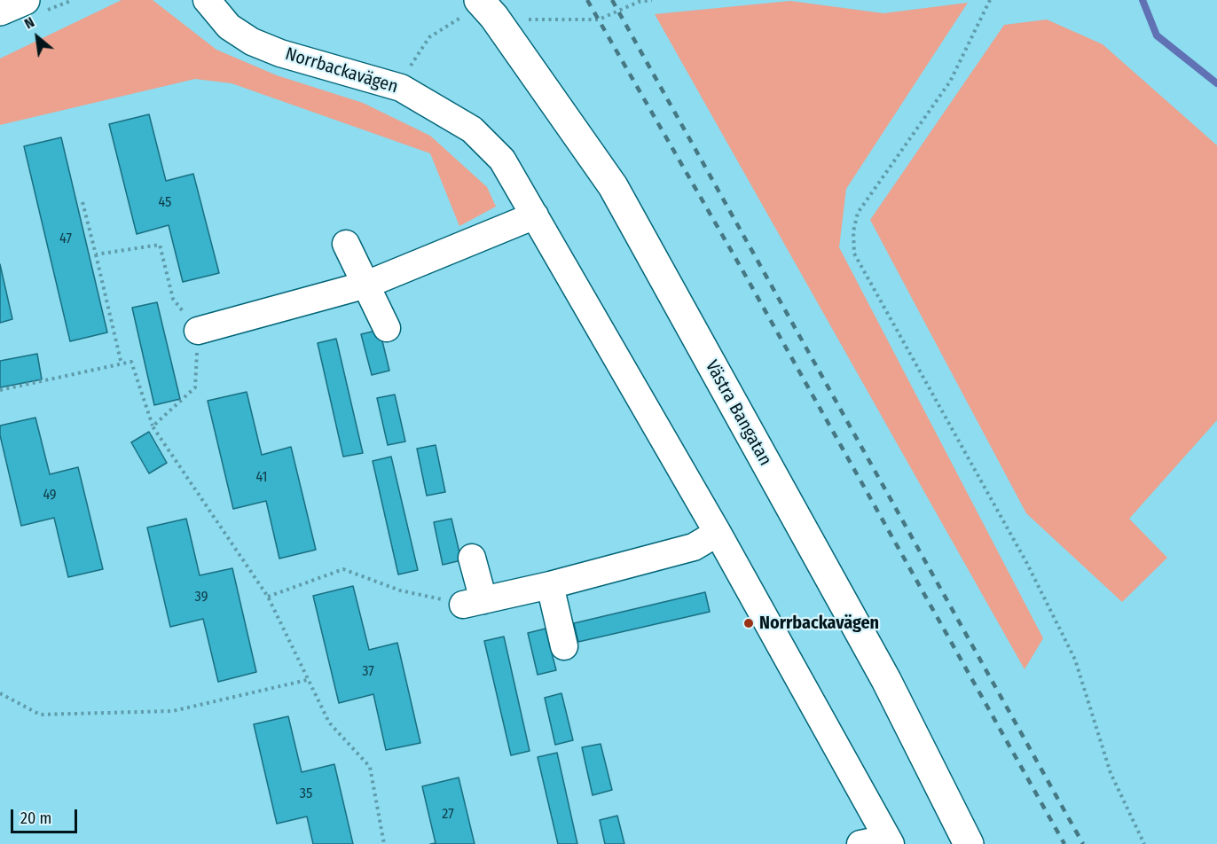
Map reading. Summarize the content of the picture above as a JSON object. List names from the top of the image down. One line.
{"streets":{"street":["Norrbackavägen","Västra Bangatan"]},"places":["Norrbackavägen"],"house_numbers":["45","47","41","49","39","37","35","27"],"scale_bar":"20 m","north":"top left"}
